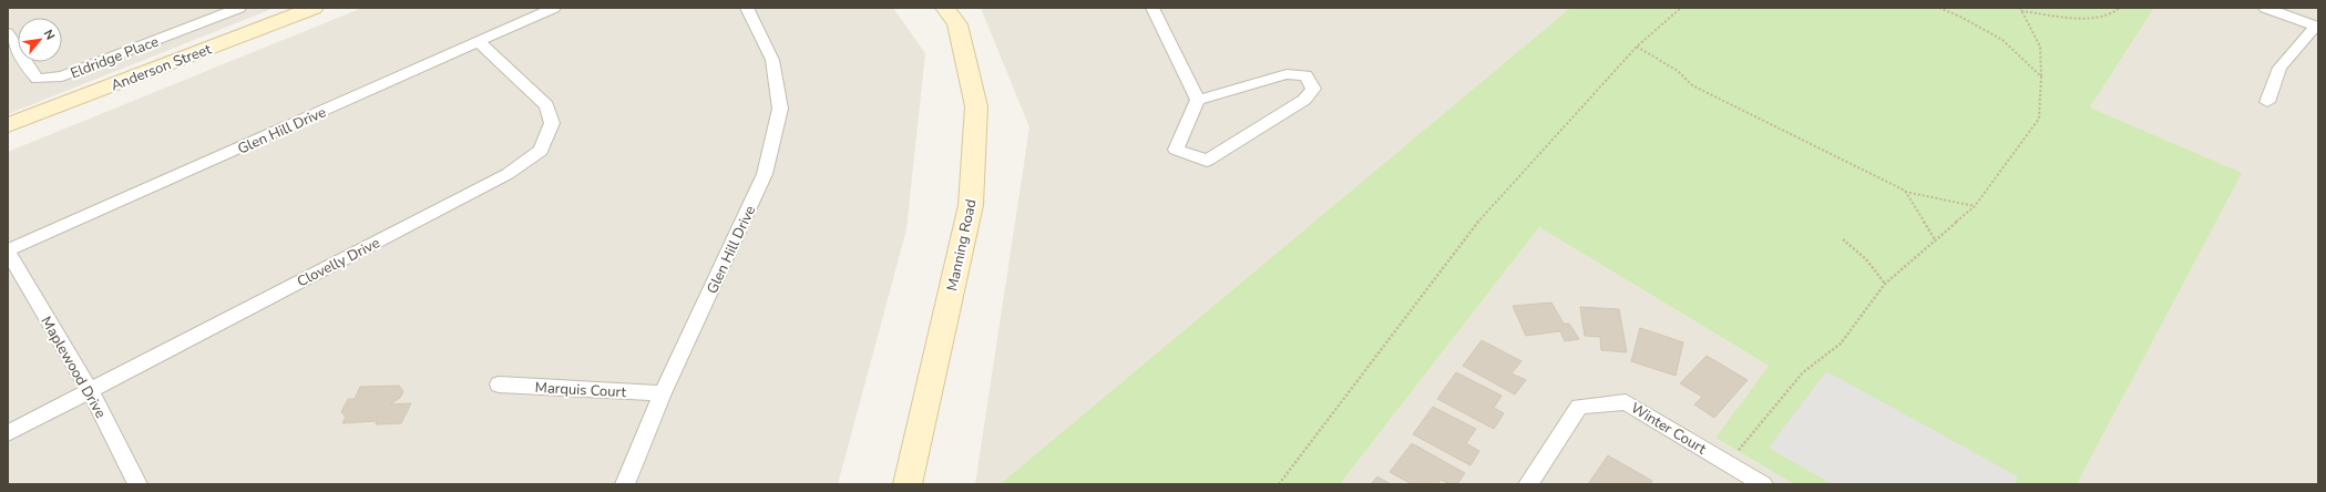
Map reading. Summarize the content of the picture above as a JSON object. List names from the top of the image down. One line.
{"streets":{"main road":["Anderson Street","Manning Road"],"street":["Eldridge Place","Glen Hill Drive","Clovelly Drive","Maplewood Drive","Marquis Court","Winter Court"]},"crossings":[["Glen Hill Drive","Clovelly Drive"],["Glen Hill Drive","Maplewood Drive"],["Glen Hill Drive","Marquis Court"],["Clovelly Drive","Maplewood Drive"]],"north":"top right"}
